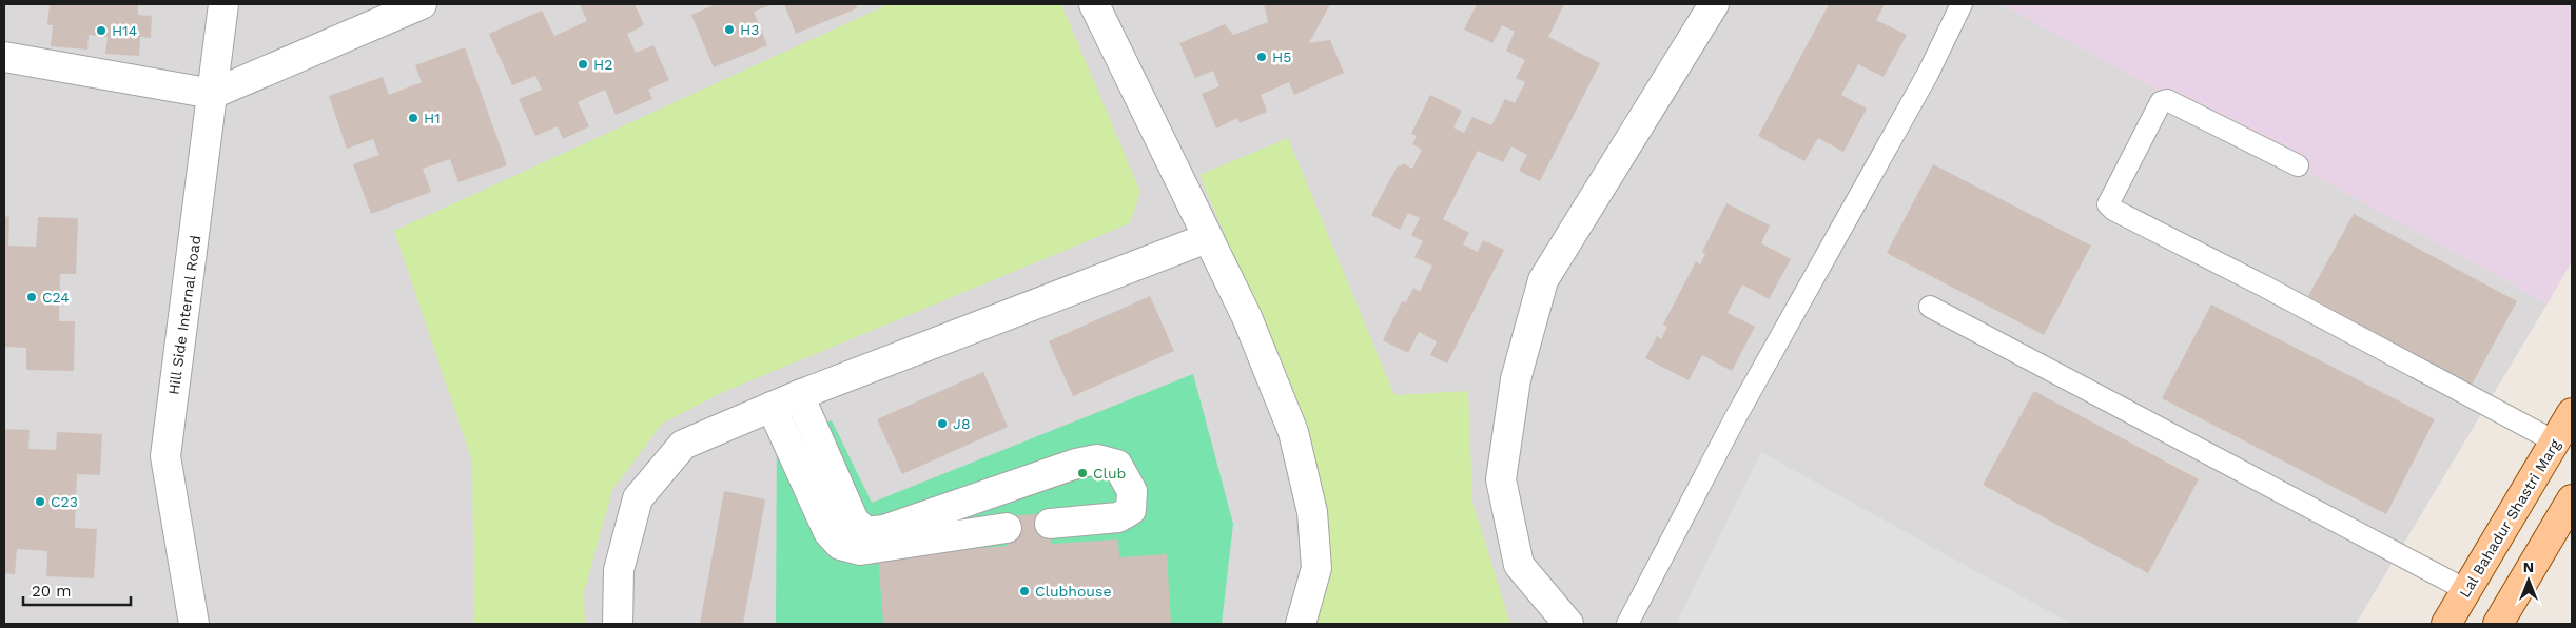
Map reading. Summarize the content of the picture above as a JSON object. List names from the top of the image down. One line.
{"streets":{"main road":["Lal Bahadur Shastri Marg"],"street":["Hill Side Internal Road"]},"places":["H3","H14","H5","H2","H1","C24","J8","Club","C23","Clubhouse"],"scale_bar":"20 m","north":"top"}
